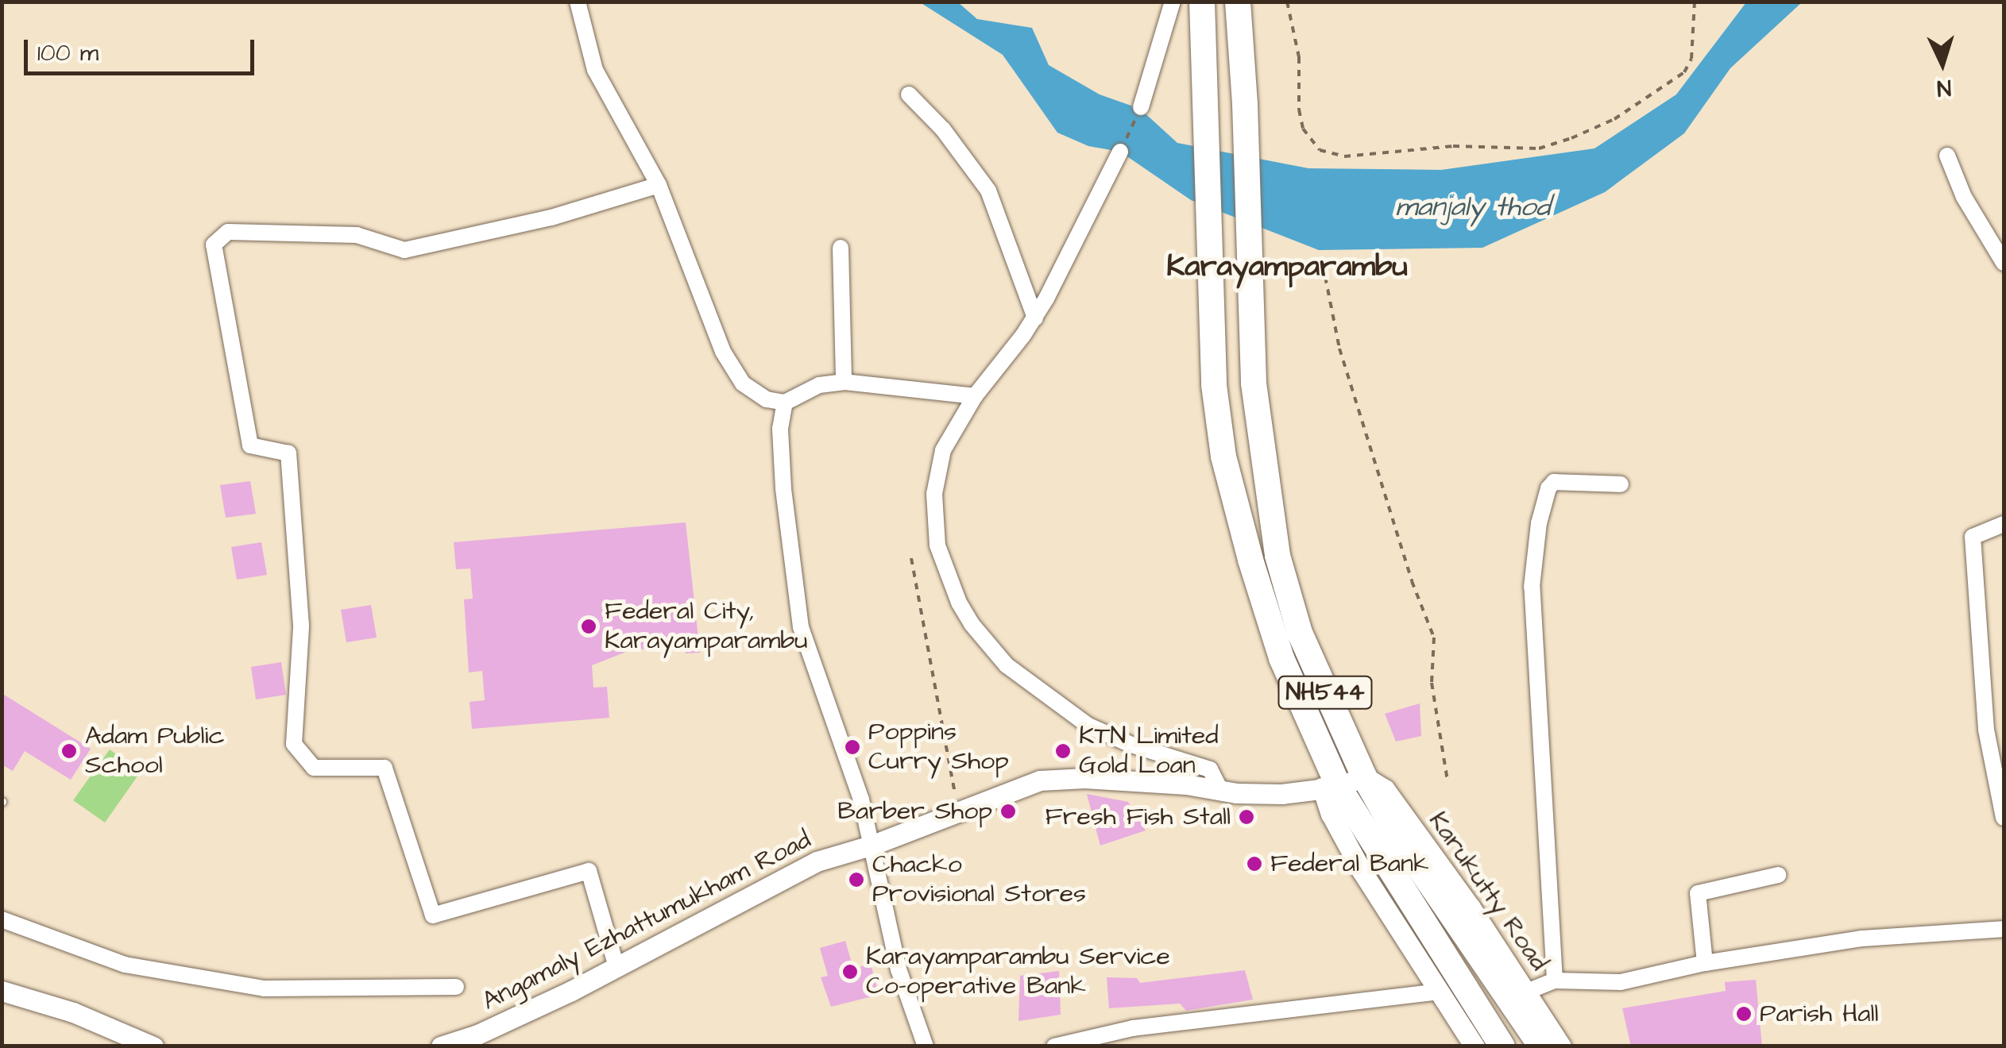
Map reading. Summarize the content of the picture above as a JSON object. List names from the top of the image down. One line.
{"streets":{"highway":["NH544"],"street":["Karukutty Road","Angamaly Ezhattumukham Road"]},"crossings":[["NH544","Karukutty Road"],["NH544","Angamaly Ezhattumukham Road"],["Karukutty Road","Angamaly Ezhattumukham Road"]],"districts":["Karayamparambu"],"water":["manjaly thod"],"places":["Federal City, Karayamparambu","Poppins Curry Shop","Adam Public School","KTN Limited Gold Loan","Barber Shop","Fresh Fish Stall","Federal Bank","Chacko Provisional Stores","Karayamparambu Service Co-operative Bank","Parish Hall"],"scale_bar":"100 m","north":"bottom"}
